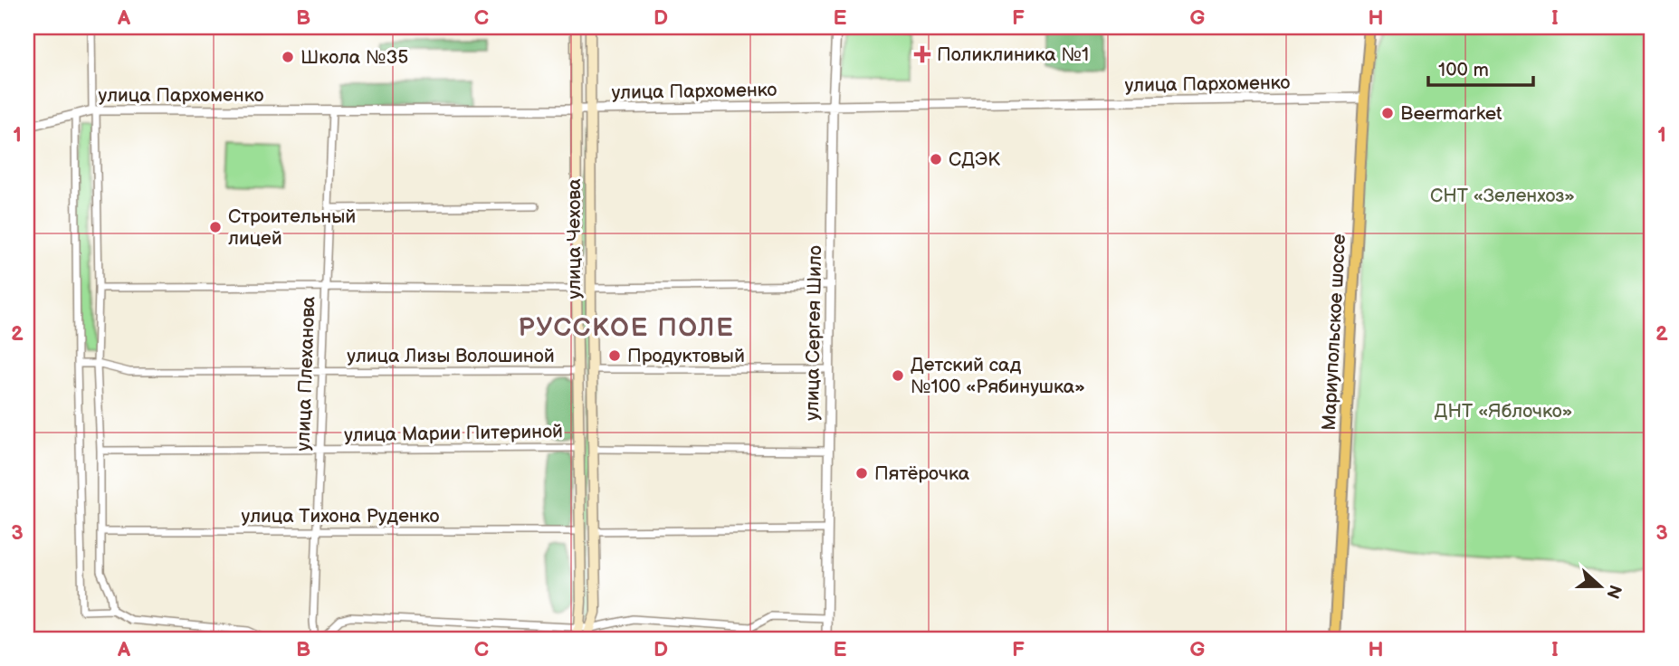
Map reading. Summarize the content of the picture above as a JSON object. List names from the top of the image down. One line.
{"streets":{"main road":["улица Чехова","Мариупольское шоссе"],"street":["улица Пархоменко","улица Сергея Шило","улица Лизы Волошиной","улица Плеханова","улица Марии Питериной","улица Тихона Руденко"]},"crossings":[["улица Пархоменко","улица Чехова"],["улица Пархоменко","Мариупольское шоссе"],["улица Пархоменко","улица Сергея Шило"],["улица Пархоменко","улица Плеханова"],["улица Чехова","улица Лизы Волошиной"],["улица Чехова","улица Марии Питериной"],["улица Чехова","улица Тихона Руденко"],["улица Лизы Волошиной","улица Плеханова"],["улица Плеханова","улица Марии Питериной"],["улица Плеханова","улица Тихона Руденко"]],"districts":["РУССКОЕ ПОЛЕ"],"parks":["СНТ «Зеленхоз»","ДНТ «Яблочко»"],"places":{"health":["Поликлиника №1"],"other":["Школа №35","Beermarket","СДЭК","Строительный лицей","Продуктовый","Детский сад №100 «Рябинушка»","Пятёрочка"]},"scale_bar":"100 m","north":"right","grid":{"columns":["A","B","C","D","E","F","G","H","I"],"rows":["1","2","3"]}}
